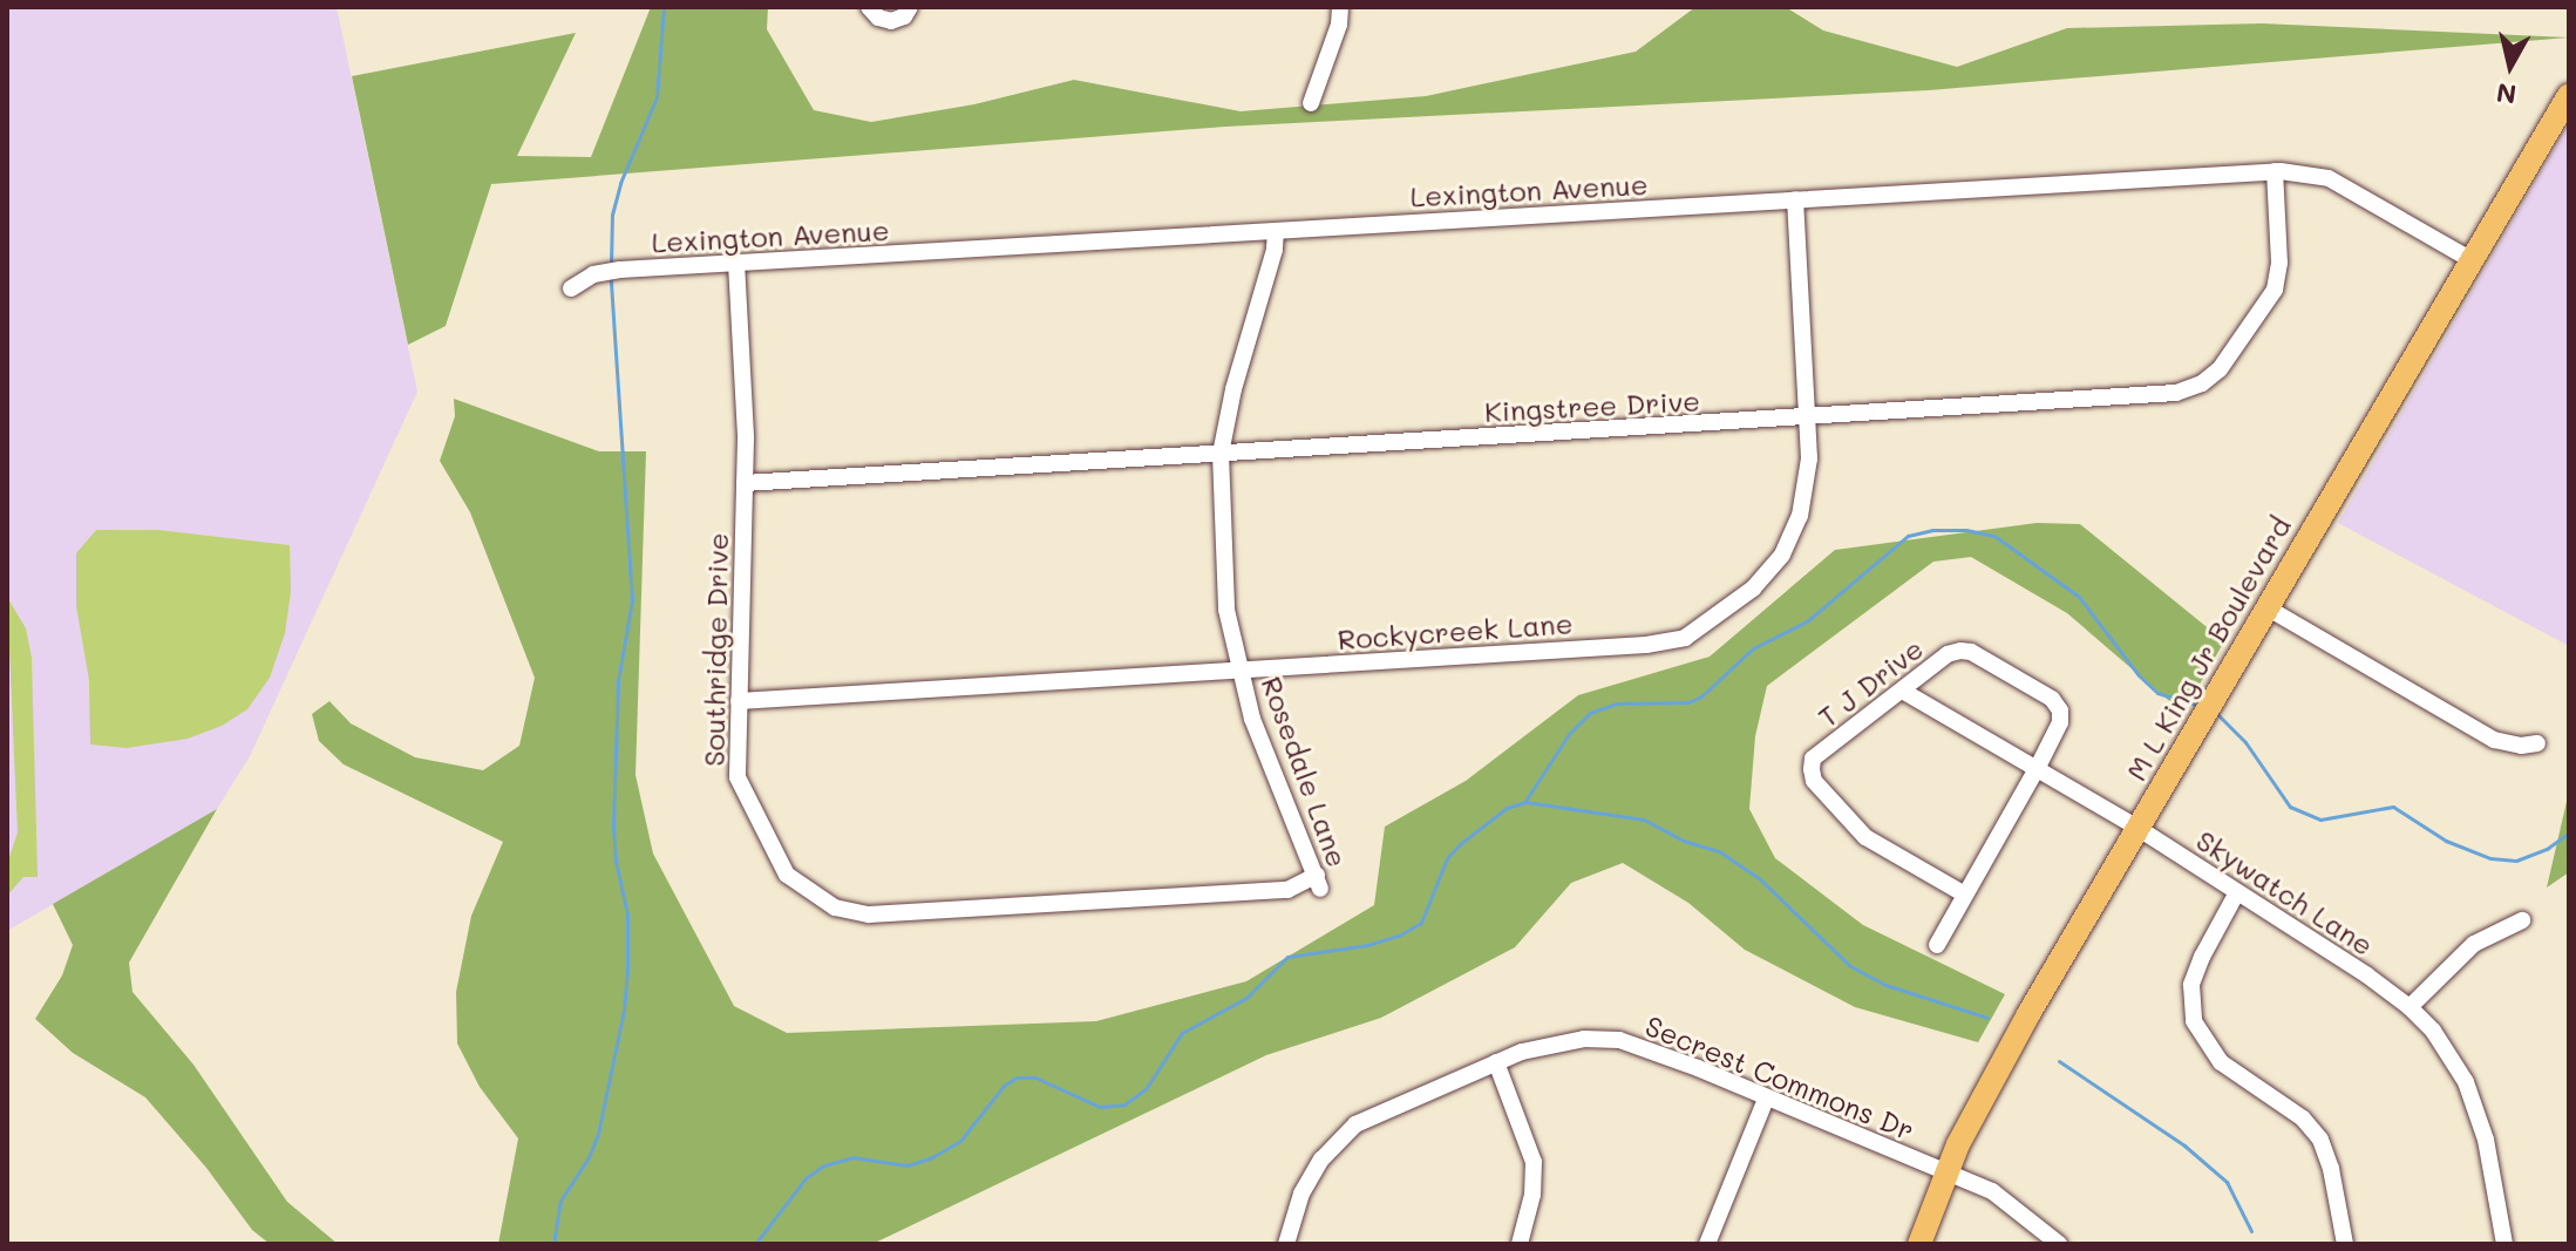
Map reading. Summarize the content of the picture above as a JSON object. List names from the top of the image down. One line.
{"streets":{"main road":["M L King Jr Boulevard"],"street":["Lexington Avenue","Kingstree Drive","Rockycreek Lane","Southridge Drive","T J Drive","Rosedale Lane","Skywatch Lane","Secrest Commons Dr"]},"crossings":[["Lexington Avenue","Kingstree Drive"],["Lexington Avenue","Rockycreek Lane"],["Lexington Avenue","M L King Jr Boulevard"],["Lexington Avenue","Southridge Drive"],["Lexington Avenue","Rosedale Lane"],["Kingstree Drive","Rockycreek Lane"],["Kingstree Drive","Southridge Drive"],["Kingstree Drive","Rosedale Lane"],["Rockycreek Lane","Southridge Drive"],["Rockycreek Lane","Rosedale Lane"],["M L King Jr Boulevard","Skywatch Lane"],["M L King Jr Boulevard","Secrest Commons Dr"],["Southridge Drive","Rosedale Lane"],["T J Drive","Skywatch Lane"]],"north":"bottom"}
